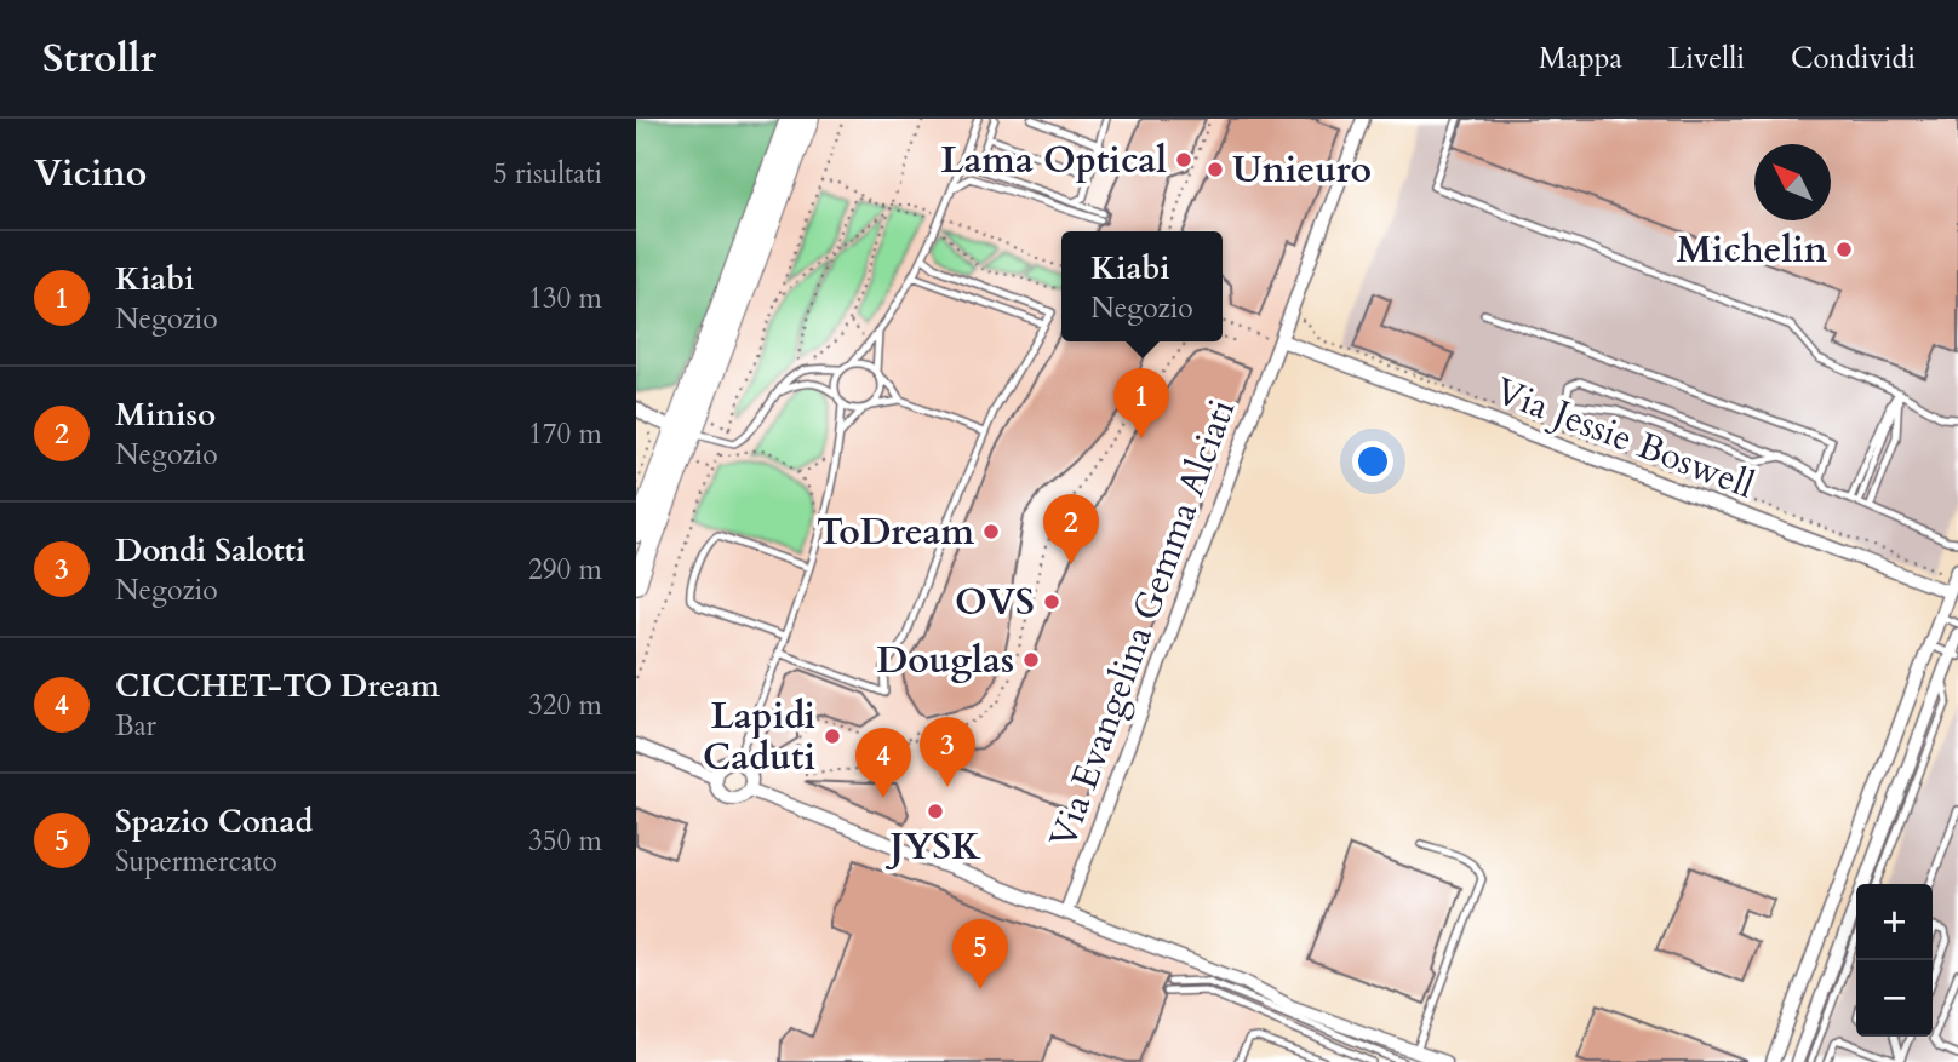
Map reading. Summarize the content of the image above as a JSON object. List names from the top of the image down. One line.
{"streets":{"street":["Via Jessie Boswell","Via Evangelina Gemma Alciati"]},"crossings":[["Via Jessie Boswell","Via Evangelina Gemma Alciati"]],"places":["Lama Optical","Unieuro","Michelin","ToDream","OVS","Douglas","Lapidi Caduti","JYSK"],"north":"top left","page":{"header":"Strollr","nav":["Mappa","Livelli","Condividi"],"heading":["Vicino","5 risultati"],"list":[{"mark":"1","name":"Kiabi","note":"Negozio","value":"130 m"},{"mark":"2","name":"Miniso","note":"Negozio","value":"170 m"},{"mark":"3","name":"Dondi Salotti","note":"Negozio","value":"290 m"},{"mark":"4","name":"CICCHET-TO Dream","note":"Bar","value":"320 m"},{"mark":"5","name":"Spazio Conad","note":"Supermercato","value":"350 m"}],"popup":["Kiabi","Negozio"],"pins":["1","2","3","4","5"],"map_buttons":["+","−"]}}
